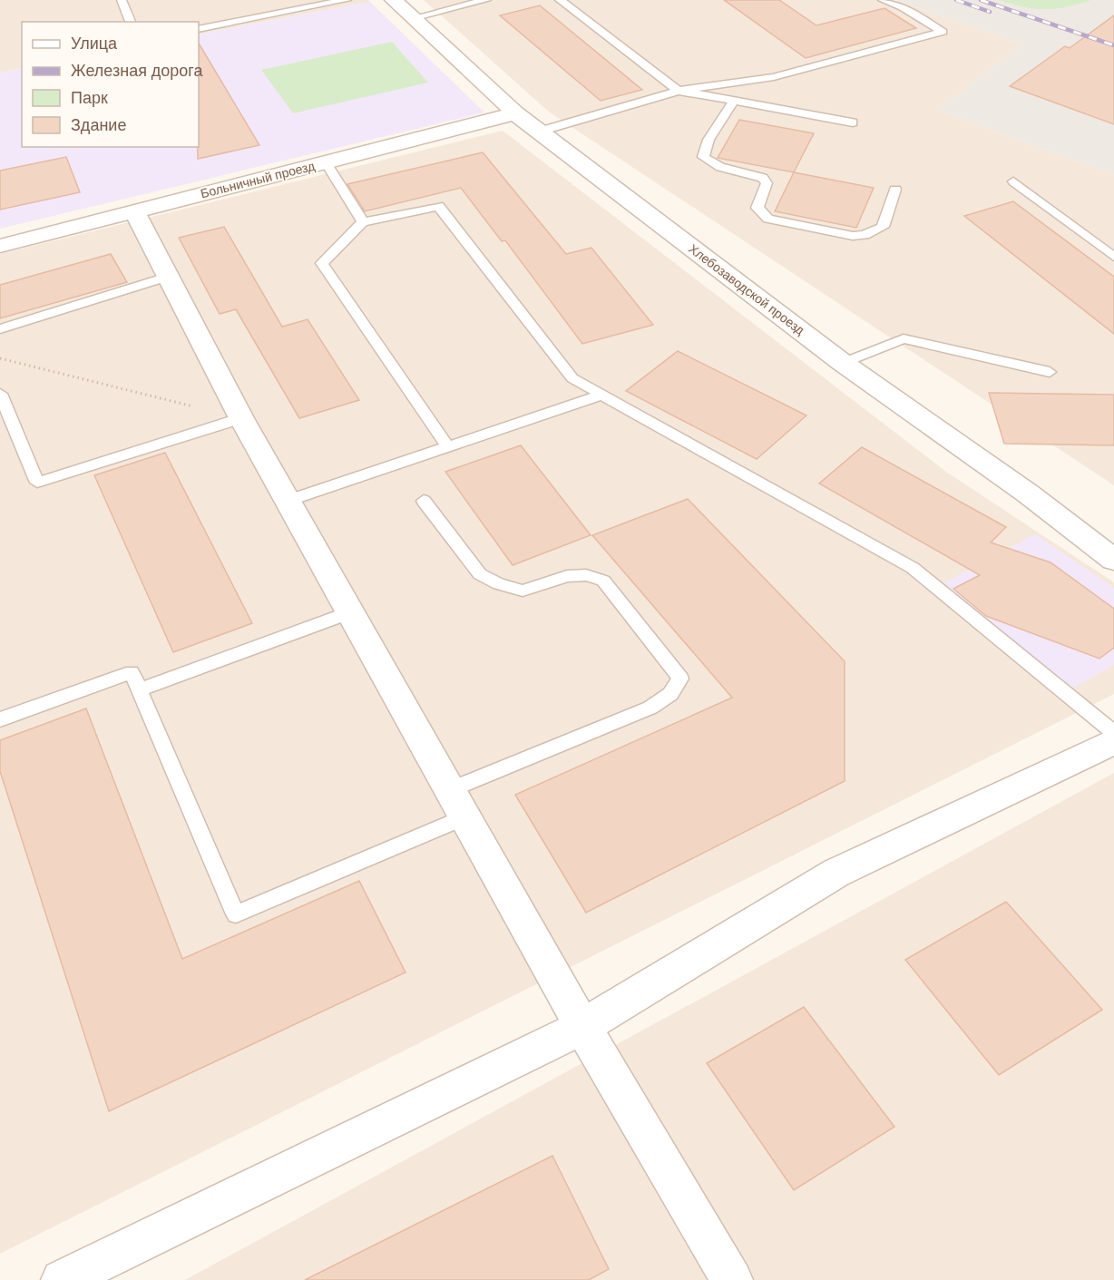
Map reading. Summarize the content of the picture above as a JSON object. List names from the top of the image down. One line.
{"streets":{"street":["Больничный проезд","Хлебозаводской проезд"]},"crossings":[["Больничный проезд","Хлебозаводской проезд"]],"legend":["Улица","Железная дорога","Парк","Здание"]}
